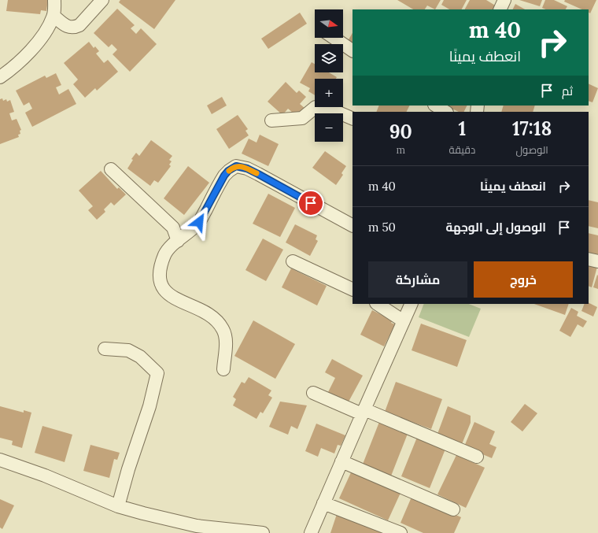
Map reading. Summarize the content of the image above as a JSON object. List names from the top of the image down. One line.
{"north":"right","page":{"map_buttons":["+","−"],"turn":["40 m","انعطف يمينًا"],"then":"ثم","eta":["17:18","الوصول","1","دقيقة","90","m"],"list":[{"name":"انعطف يمينًا","value":"40 m"},{"name":"الوصول إلى الوجهة","value":"50 m"}],"buttons":["خروج","مشاركة"]}}
